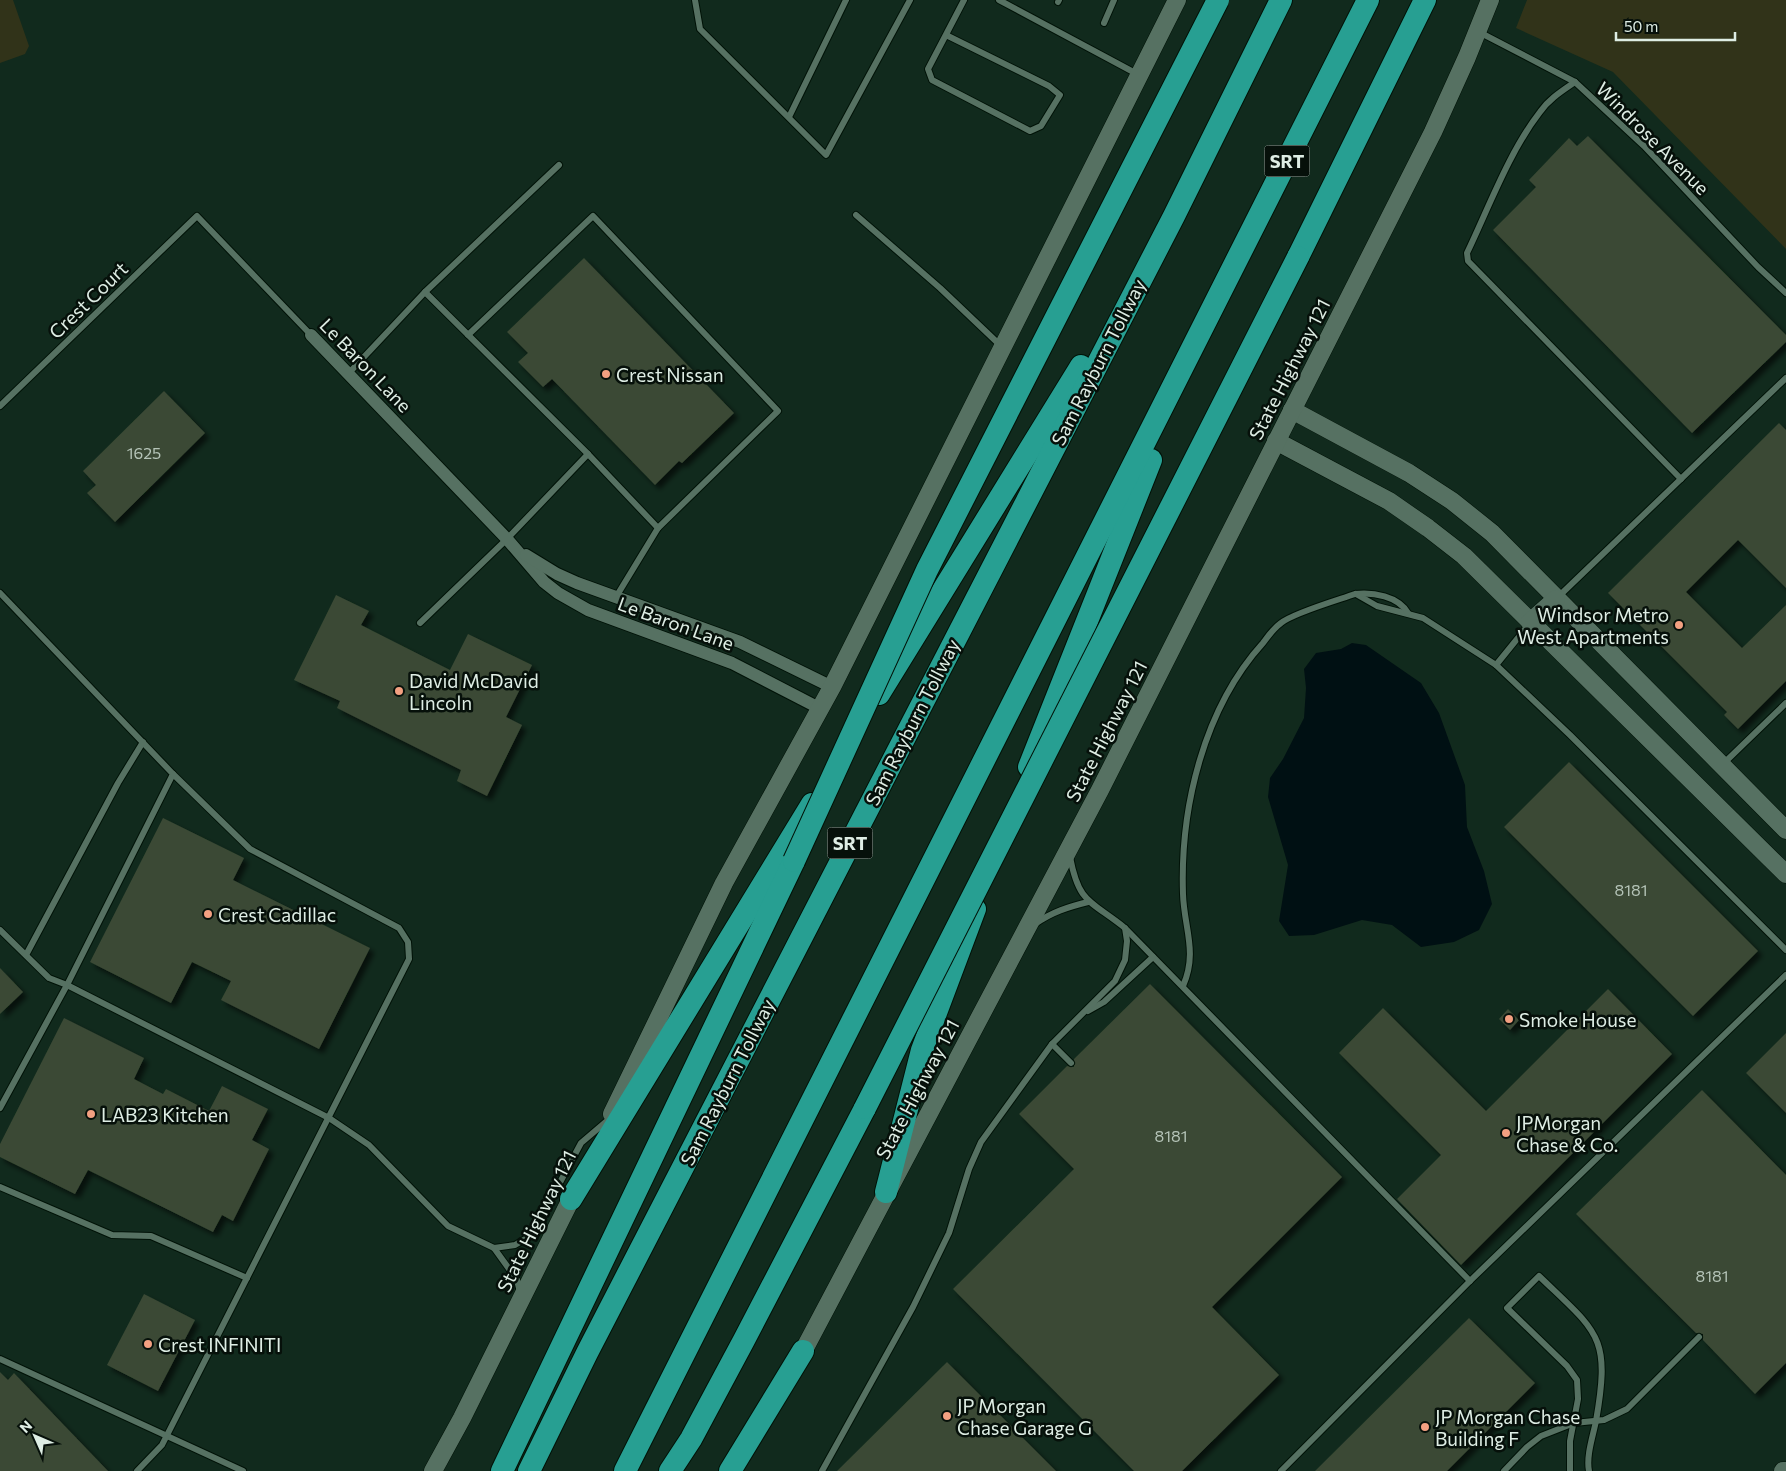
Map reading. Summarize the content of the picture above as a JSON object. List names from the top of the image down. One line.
{"streets":{"highway":["SRT","Sam Rayburn Tollway"],"main road":["State Highway 121"],"street":["Le Baron Lane"],"lane":["Windrose Avenue","Crest Court"]},"crossings":[["Windrose Avenue","State Highway 121"],["Crest Court","Le Baron Lane"],["Le Baron Lane","State Highway 121"]],"places":["Crest Nissan","Windsor Metro West Apartments","David McDavid Lincoln","Crest Cadillac","Smoke House","LAB23 Kitchen","JPMorgan Chase & Co.","Crest INFINITI","JP Morgan Chase Garage G","JP Morgan Chase Building F"],"house_numbers":["1625","8181","8181","8181"],"scale_bar":"50 m","north":"top left"}
